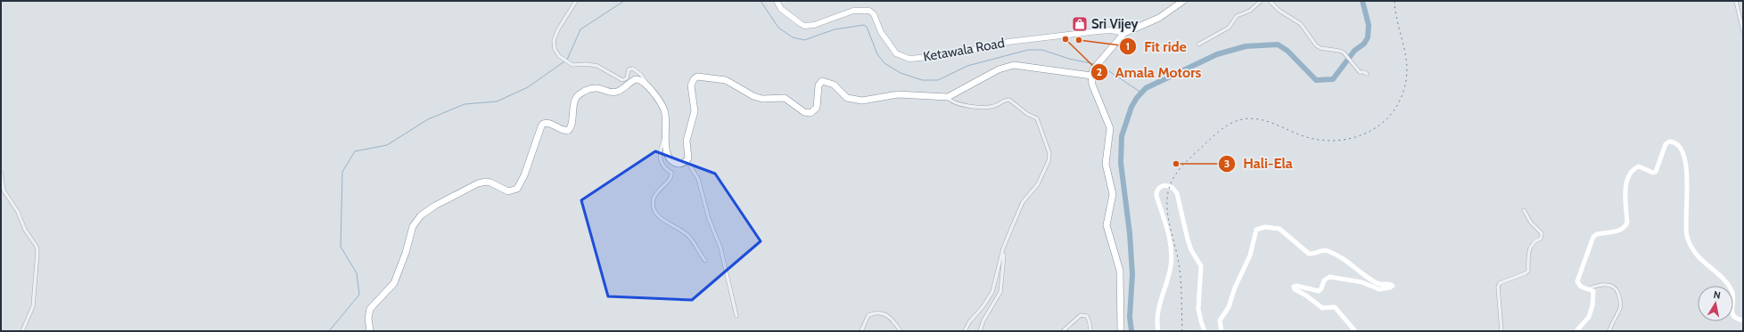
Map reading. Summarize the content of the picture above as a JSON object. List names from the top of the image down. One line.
{"streets":{"main road":["Ketawala Road"]},"places":{"shop":["Sri Vijey"],"other":["Amala Motors","Fit ride","Hali-Ela"]},"north":"top"}
